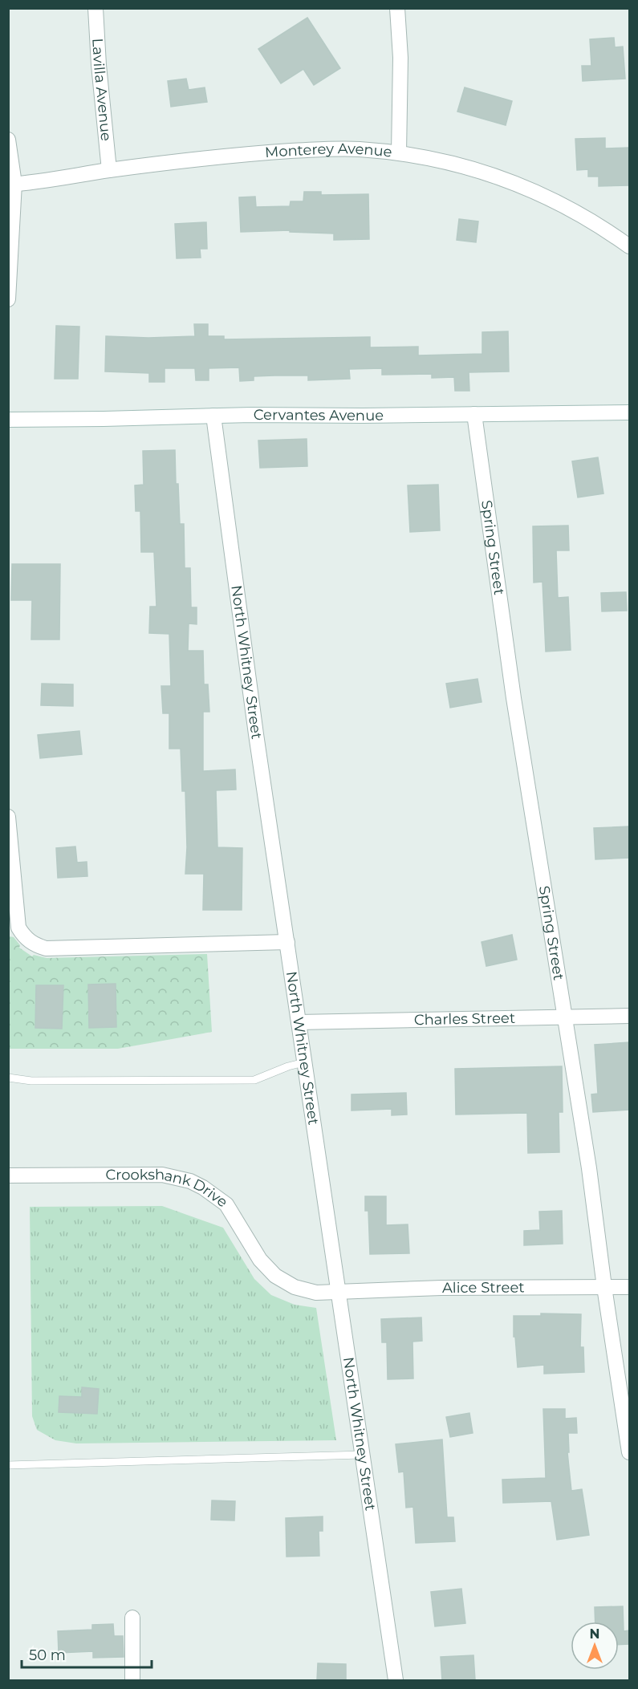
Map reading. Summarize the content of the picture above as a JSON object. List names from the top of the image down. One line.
{"streets":{"street":["Lavilla Avenue","Monterey Avenue","Cervantes Avenue","Spring Street","North Whitney Street","Charles Street","Crookshank Drive","Alice Street"]},"crossings":[["Lavilla Avenue","Monterey Avenue"],["Cervantes Avenue","Spring Street"],["Cervantes Avenue","North Whitney Street"],["Spring Street","Charles Street"],["Spring Street","Alice Street"],["North Whitney Street","Charles Street"],["North Whitney Street","Crookshank Drive"],["North Whitney Street","Alice Street"],["Crookshank Drive","Alice Street"]],"scale_bar":"50 m","north":"top"}
